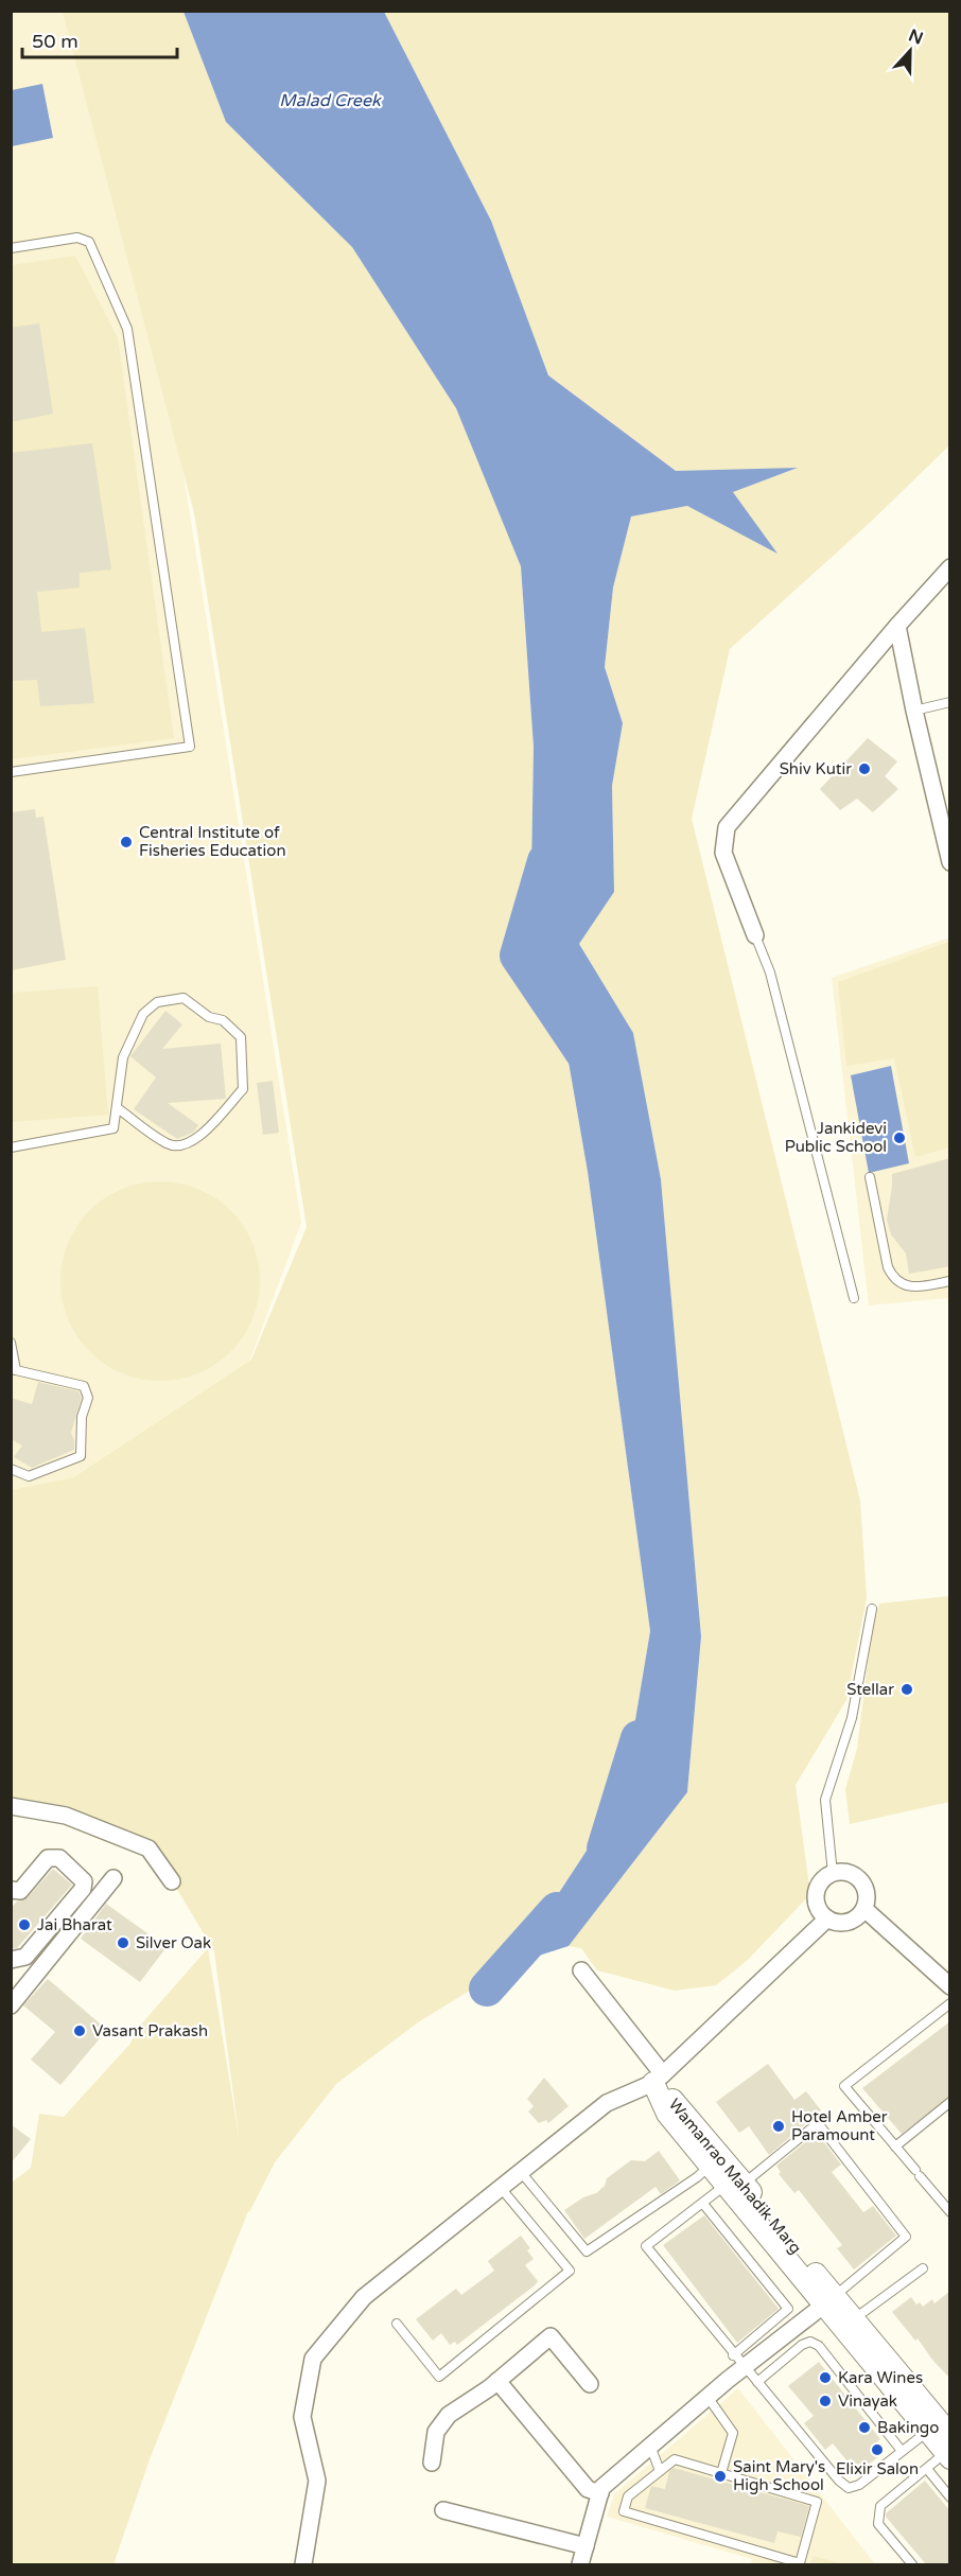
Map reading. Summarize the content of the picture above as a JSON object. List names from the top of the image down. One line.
{"streets":{"street":["Wamanrao Mahadik Marg"]},"water":["Malad Creek"],"places":["Shiv Kutir","Central Institute of Fisheries Education","Jankidevi Public School","Stellar","Jai Bharat","Silver Oak","Vasant Prakash","Hotel Amber Paramount","Kara Wines","Vinayak","Bakingo","Elixir Salon","Saint Mary's High School"],"scale_bar":"50 m","north":"top"}
